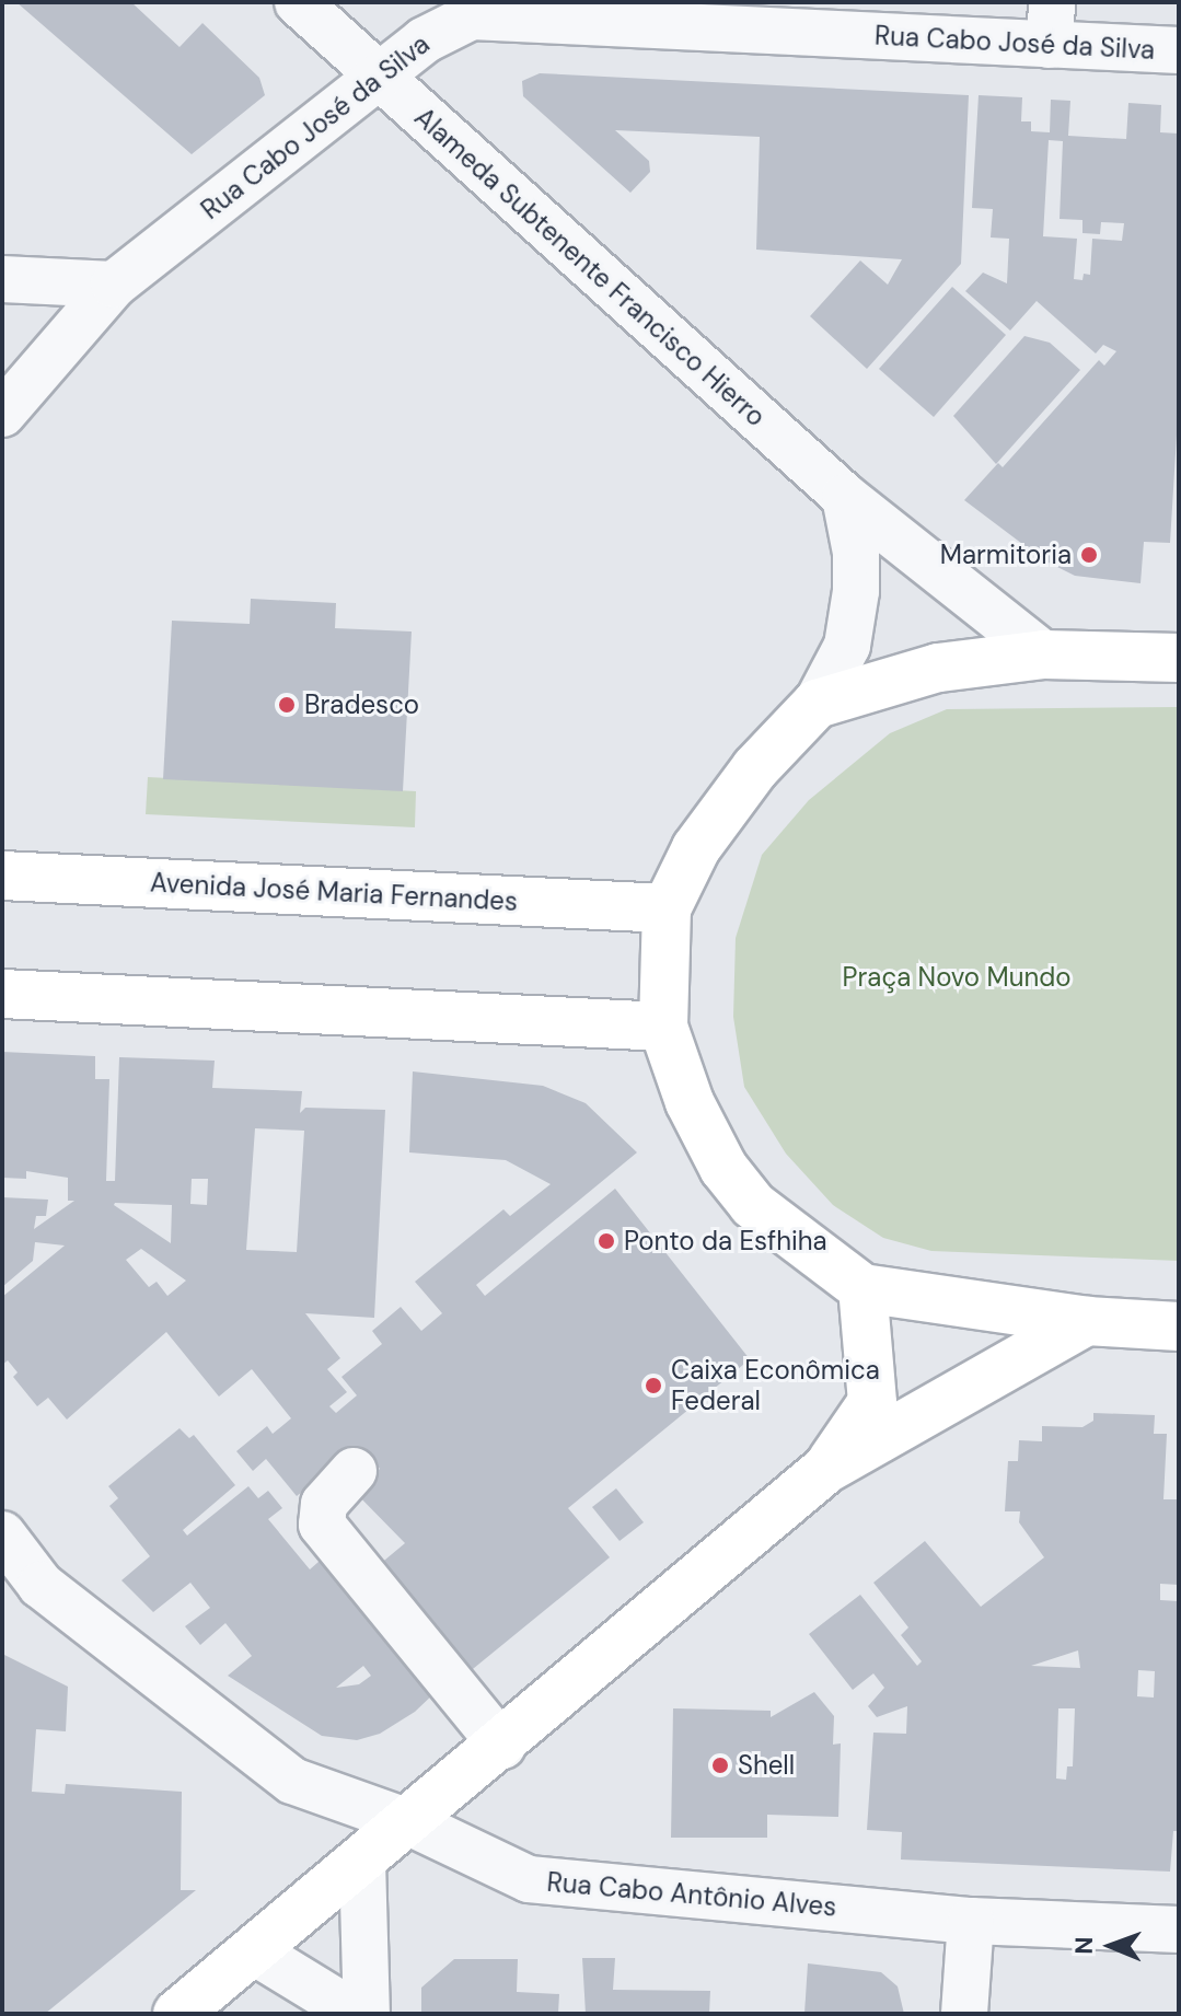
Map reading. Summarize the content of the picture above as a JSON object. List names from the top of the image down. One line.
{"streets":{"main road":["Avenida José Maria Fernandes"],"street":["Rua Cabo José da Silva","Alameda Subtenente Francisco Hierro","Rua Cabo Antônio Alves"]},"crossings":[["Rua Cabo José da Silva","Alameda Subtenente Francisco Hierro"]],"parks":["Praça Novo Mundo"],"places":["Marmitoria","Bradesco","Ponto da Esfhiha","Caixa Econômica Federal","Shell"],"north":"left"}
